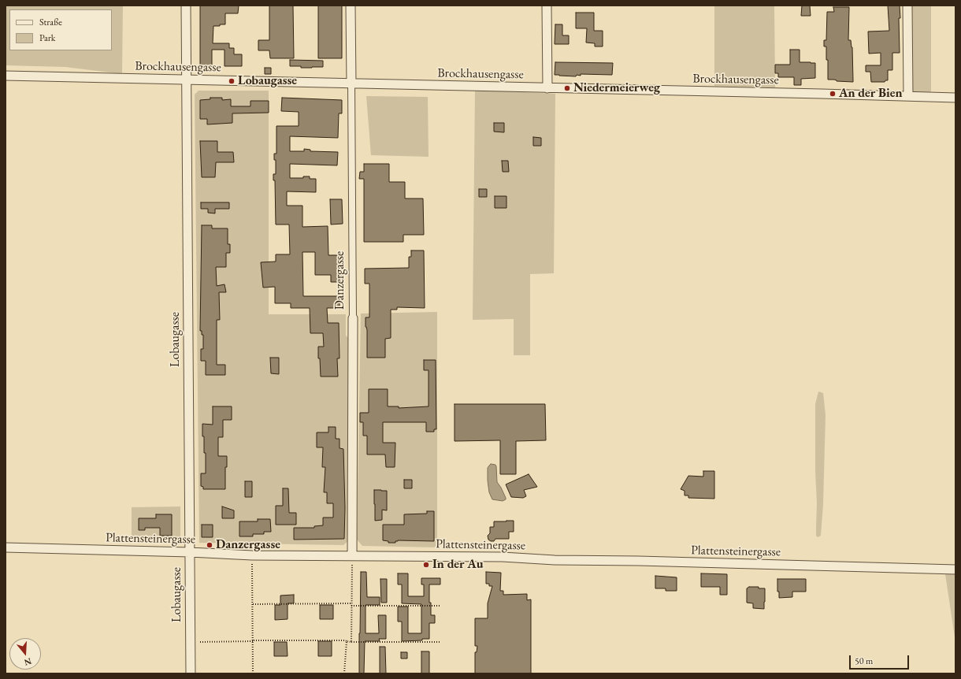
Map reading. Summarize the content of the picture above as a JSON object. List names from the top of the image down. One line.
{"streets":{"street":["Brockhausengasse","Danzergasse","Lobaugasse","Plattensteinergasse"]},"crossings":[["Brockhausengasse","Danzergasse"],["Brockhausengasse","Lobaugasse"],["Danzergasse","Plattensteinergasse"],["Lobaugasse","Plattensteinergasse"]],"places":["Lobaugasse","Niedermeierweg","An der Bien","Danzergasse","In der Au"],"legend":["Straße","Park"],"scale_bar":"50 m","north":"bottom"}
